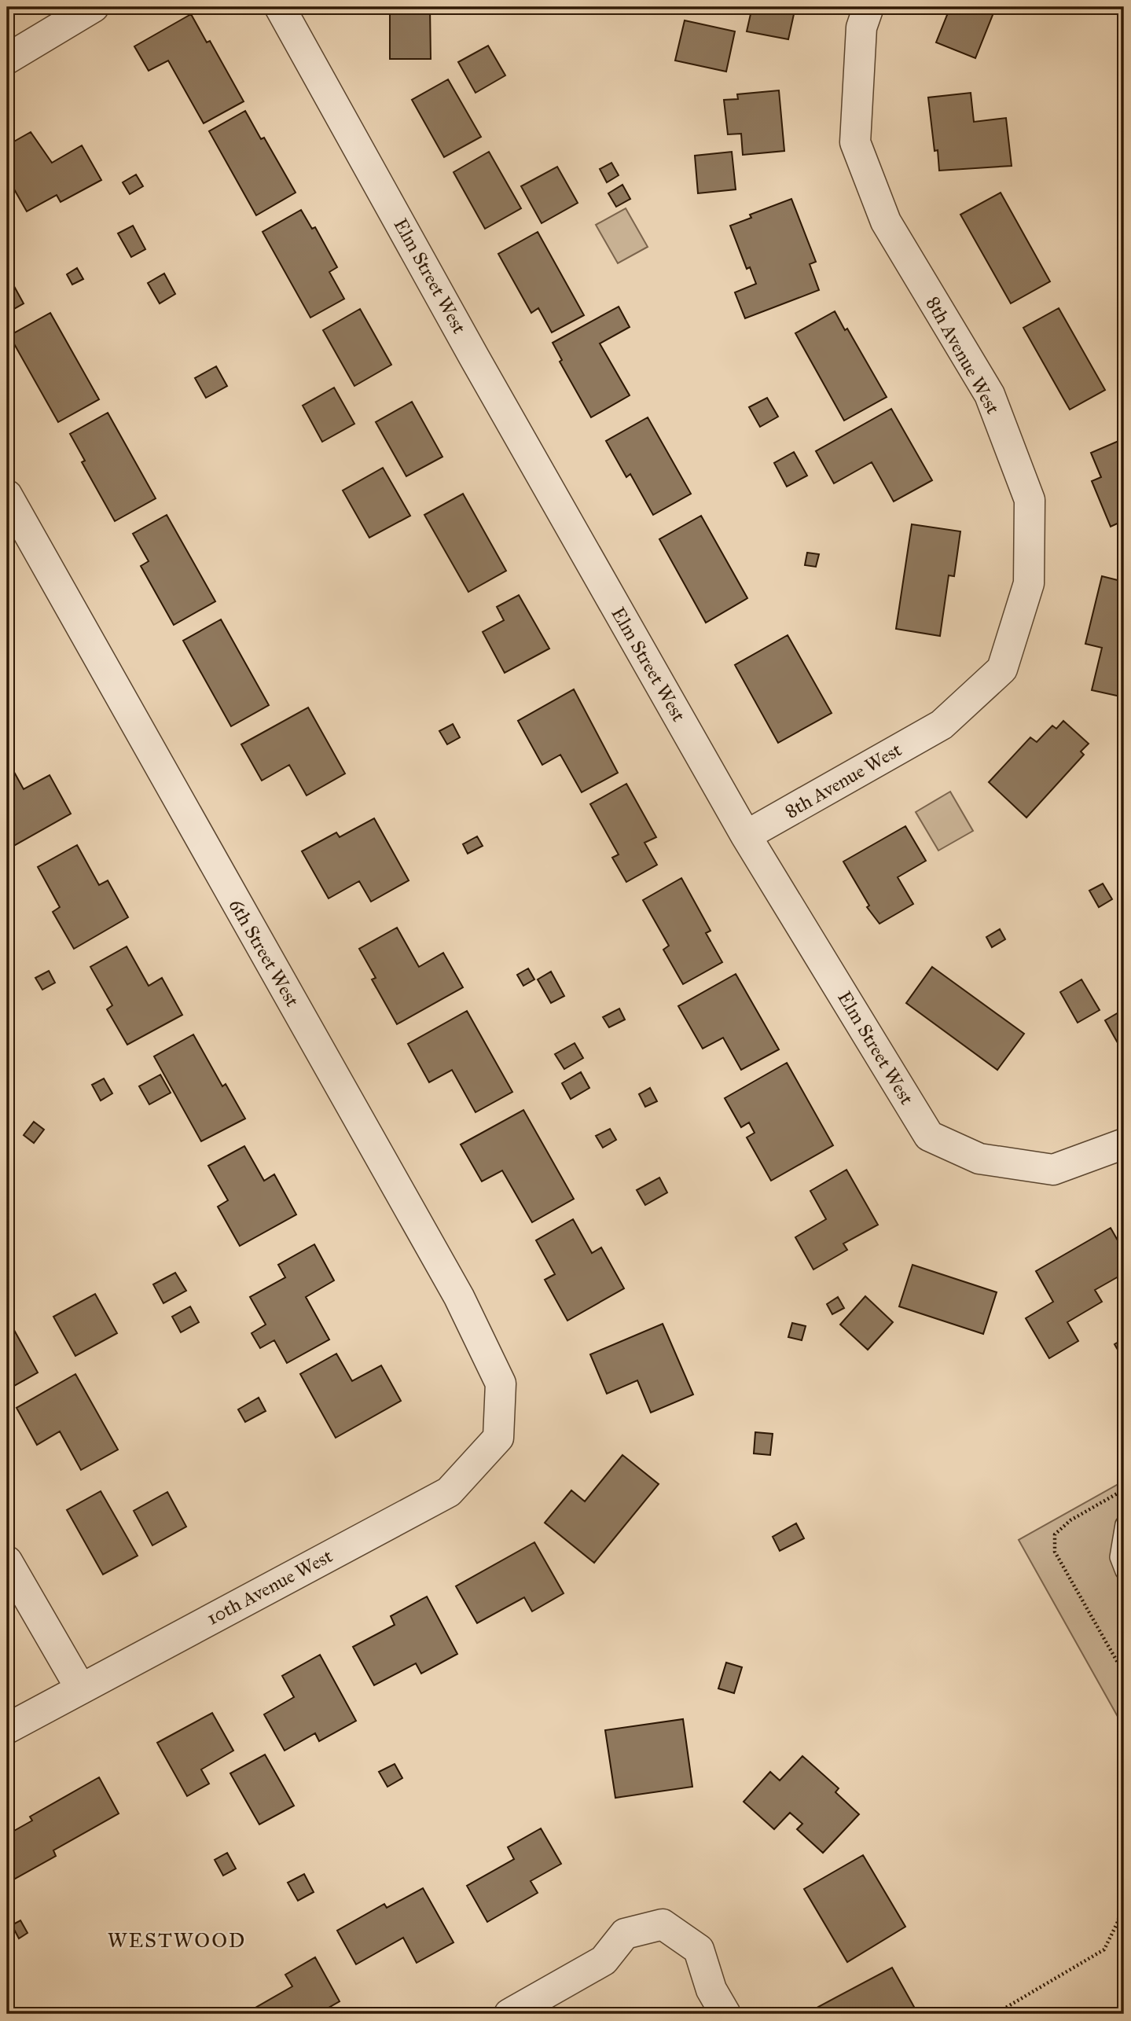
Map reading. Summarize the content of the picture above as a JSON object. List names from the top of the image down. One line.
{"streets":{"street":["Elm Street West","8th Avenue West","6th Street West","10th Avenue West"]},"crossings":[["Elm Street West","8th Avenue West"],["6th Street West","10th Avenue West"]],"districts":["WESTWOOD"]}
